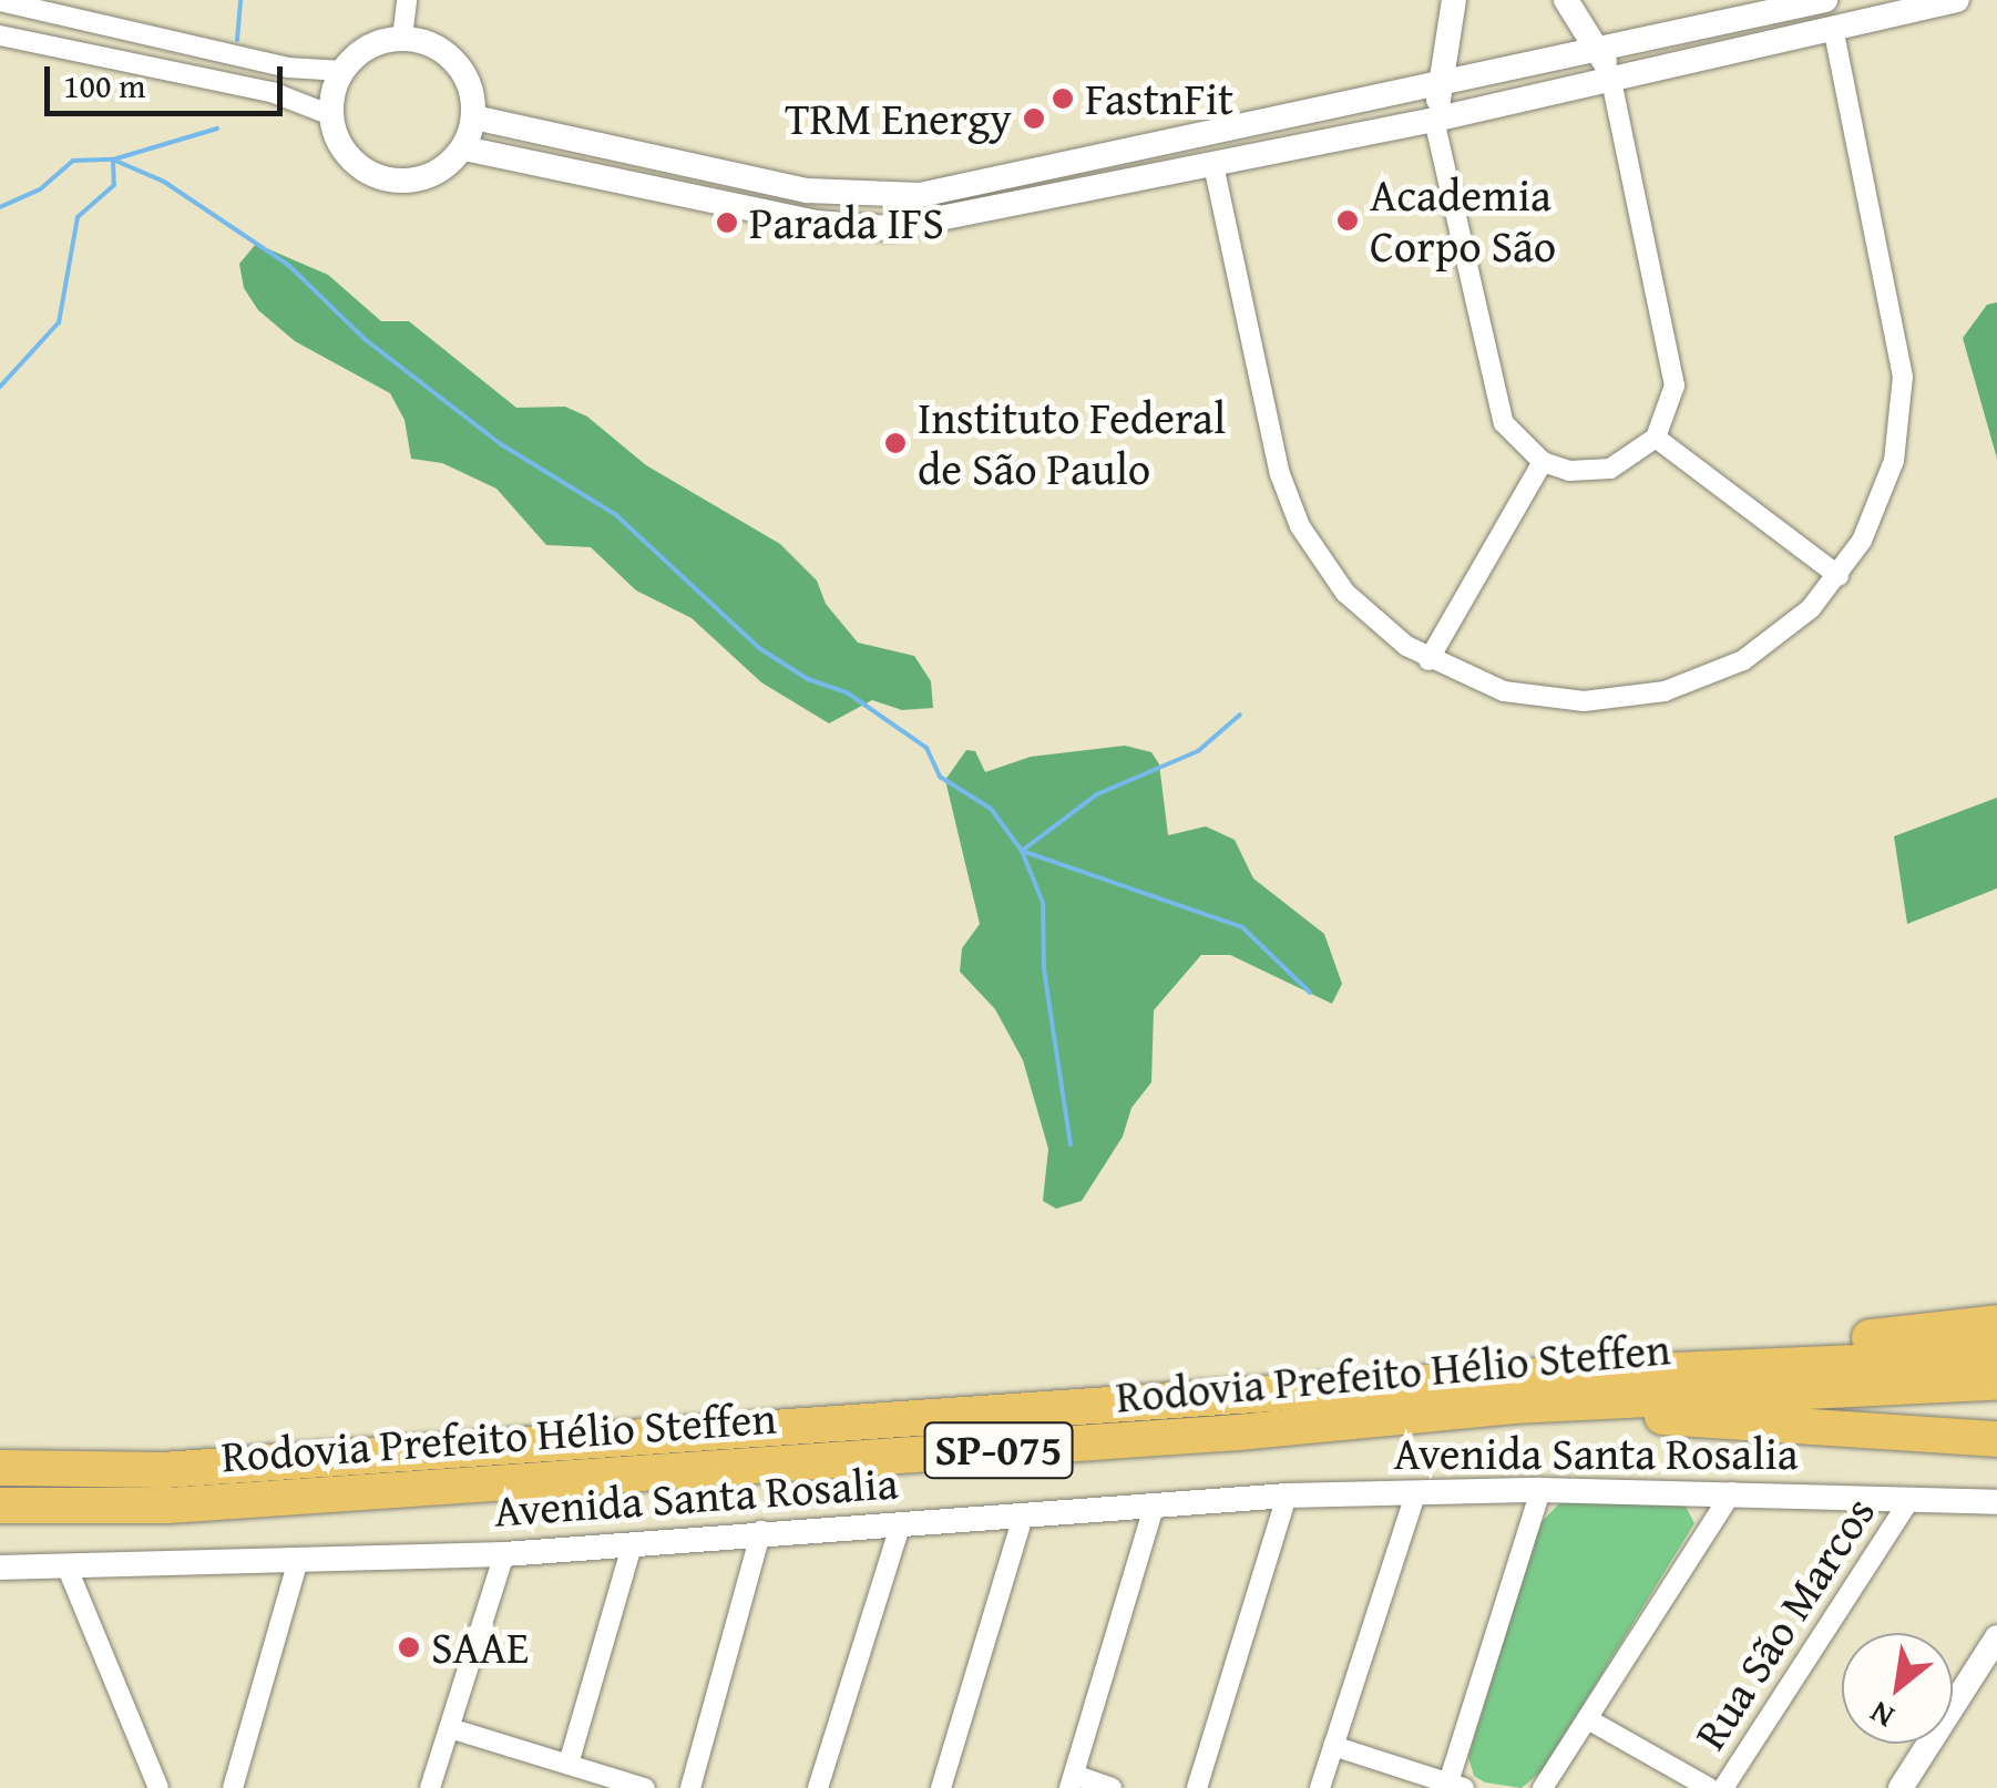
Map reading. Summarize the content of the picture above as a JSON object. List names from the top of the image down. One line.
{"streets":{"highway":["Rodovia Prefeito Hélio Steffen","SP-075"],"street":["Avenida Santa Rosalia","Rua São Marcos"]},"crossings":[["Avenida Santa Rosalia","Rua São Marcos"]],"places":["FastnFit","TRM Energy","Academia Corpo São","Parada IFS","Instituto Federal de São Paulo","SAAE"],"scale_bar":"100 m","north":"bottom left"}
